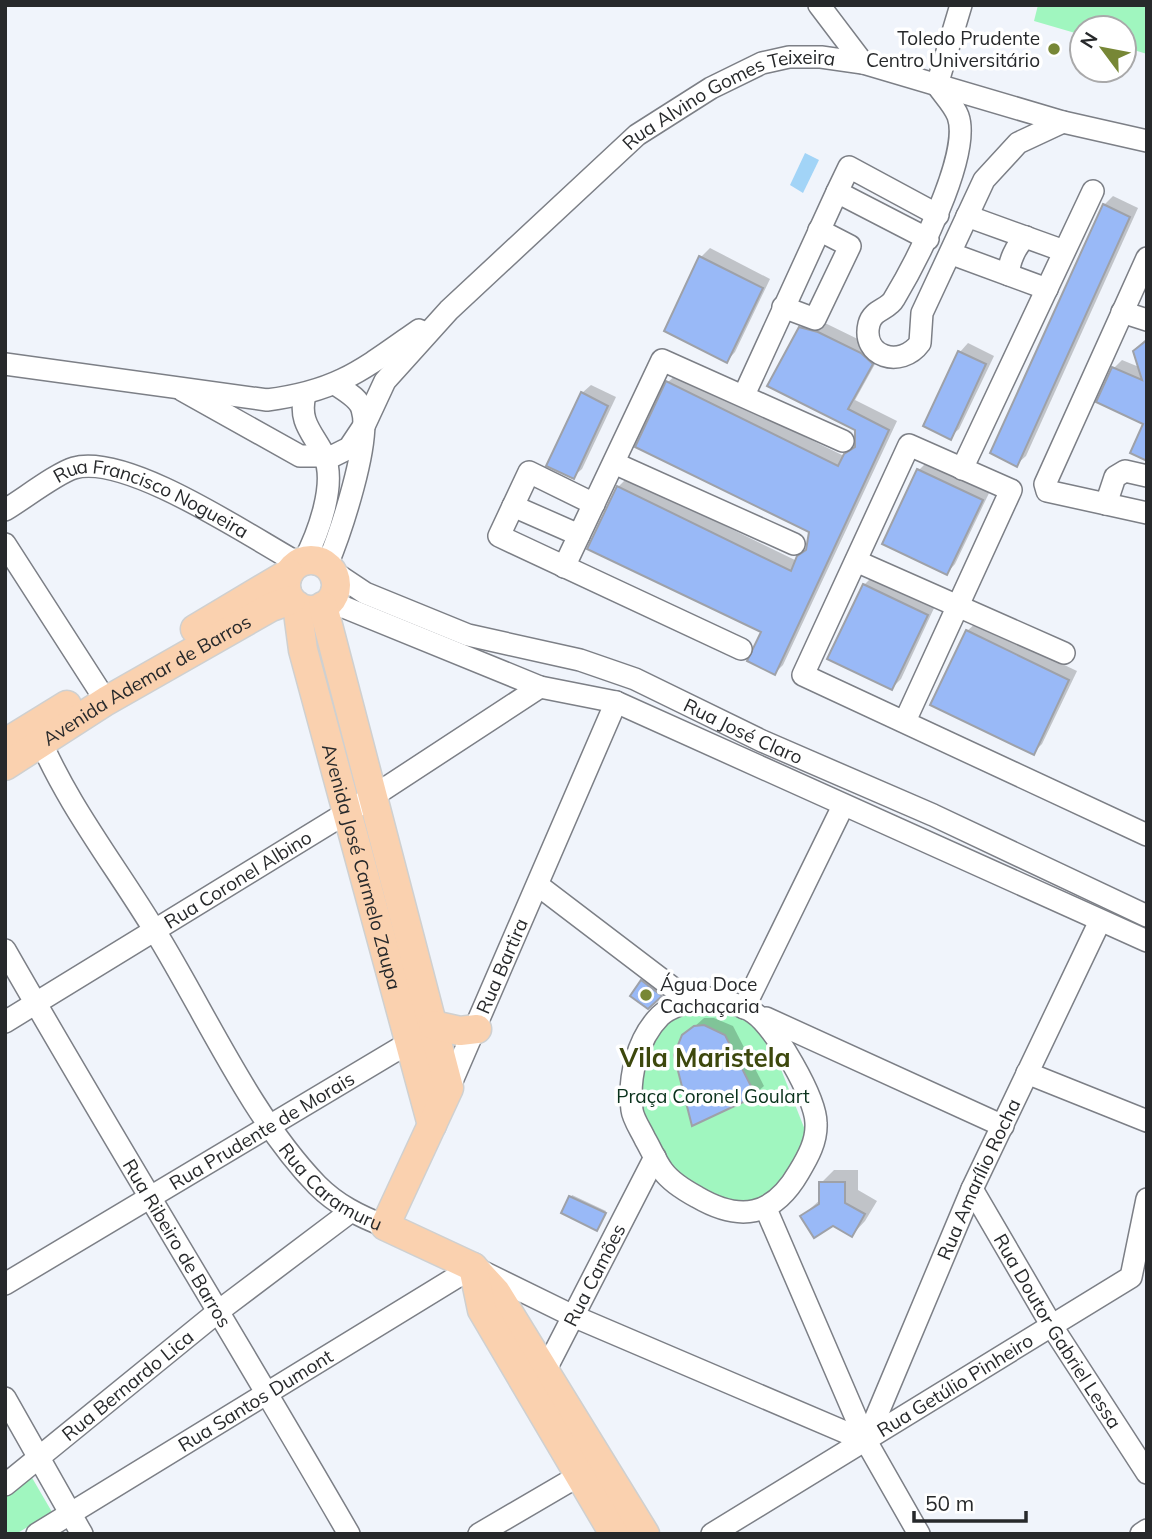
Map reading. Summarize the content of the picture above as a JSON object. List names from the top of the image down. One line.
{"streets":{"main road":["Avenida Ademar de Barros","Avenida José Carmelo Zaupa","Rua Bartira","Rua Caramuru"],"street":["Rua Alvino Gomes Teixeira","Rua Francisco Nogueira","Rua José Claro","Rua Coronel Albino","Rua Prudente de Morais","Rua Amarílio Rocha","Rua Ribeiro de Barros","Rua Camões","Rua Doutor Gabriel Lessa","Rua Bernardo Lica","Rua Getúlio Pinheiro","Rua Santos Dumont"]},"crossings":[["Rua Francisco Nogueira","Avenida Ademar de Barros"],["Rua Francisco Nogueira","Rua José Claro"],["Rua Francisco Nogueira","Avenida José Carmelo Zaupa"],["Avenida Ademar de Barros","Rua José Claro"],["Avenida Ademar de Barros","Avenida José Carmelo Zaupa"],["Avenida Ademar de Barros","Rua Caramuru"],["Rua José Claro","Avenida José Carmelo Zaupa"],["Rua José Claro","Rua Coronel Albino"],["Rua José Claro","Rua Bartira"],["Rua José Claro","Rua Amarílio Rocha"],["Avenida José Carmelo Zaupa","Rua Coronel Albino"],["Avenida José Carmelo Zaupa","Rua Bartira"],["Avenida José Carmelo Zaupa","Rua Prudente de Morais"],["Rua Coronel Albino","Rua Caramuru"],["Rua Coronel Albino","Rua Ribeiro de Barros"],["Rua Bartira","Rua Caramuru"],["Rua Prudente de Morais","Rua Caramuru"],["Rua Prudente de Morais","Rua Ribeiro de Barros"],["Rua Amarílio Rocha","Rua Caramuru"],["Rua Amarílio Rocha","Rua Doutor Gabriel Lessa"],["Rua Amarílio Rocha","Rua Getúlio Pinheiro"],["Rua Caramuru","Rua Camões"],["Rua Caramuru","Rua Bernardo Lica"],["Rua Caramuru","Rua Getúlio Pinheiro"],["Rua Caramuru","Rua Santos Dumont"],["Rua Ribeiro de Barros","Rua Bernardo Lica"],["Rua Ribeiro de Barros","Rua Santos Dumont"],["Rua Doutor Gabriel Lessa","Rua Getúlio Pinheiro"]],"districts":["Vila Maristela"],"parks":["Praça Coronel Goulart"],"places":["Toledo Prudente Centro Universitário","Água Doce Cachaçaria"],"scale_bar":"50 m","north":"top left"}
